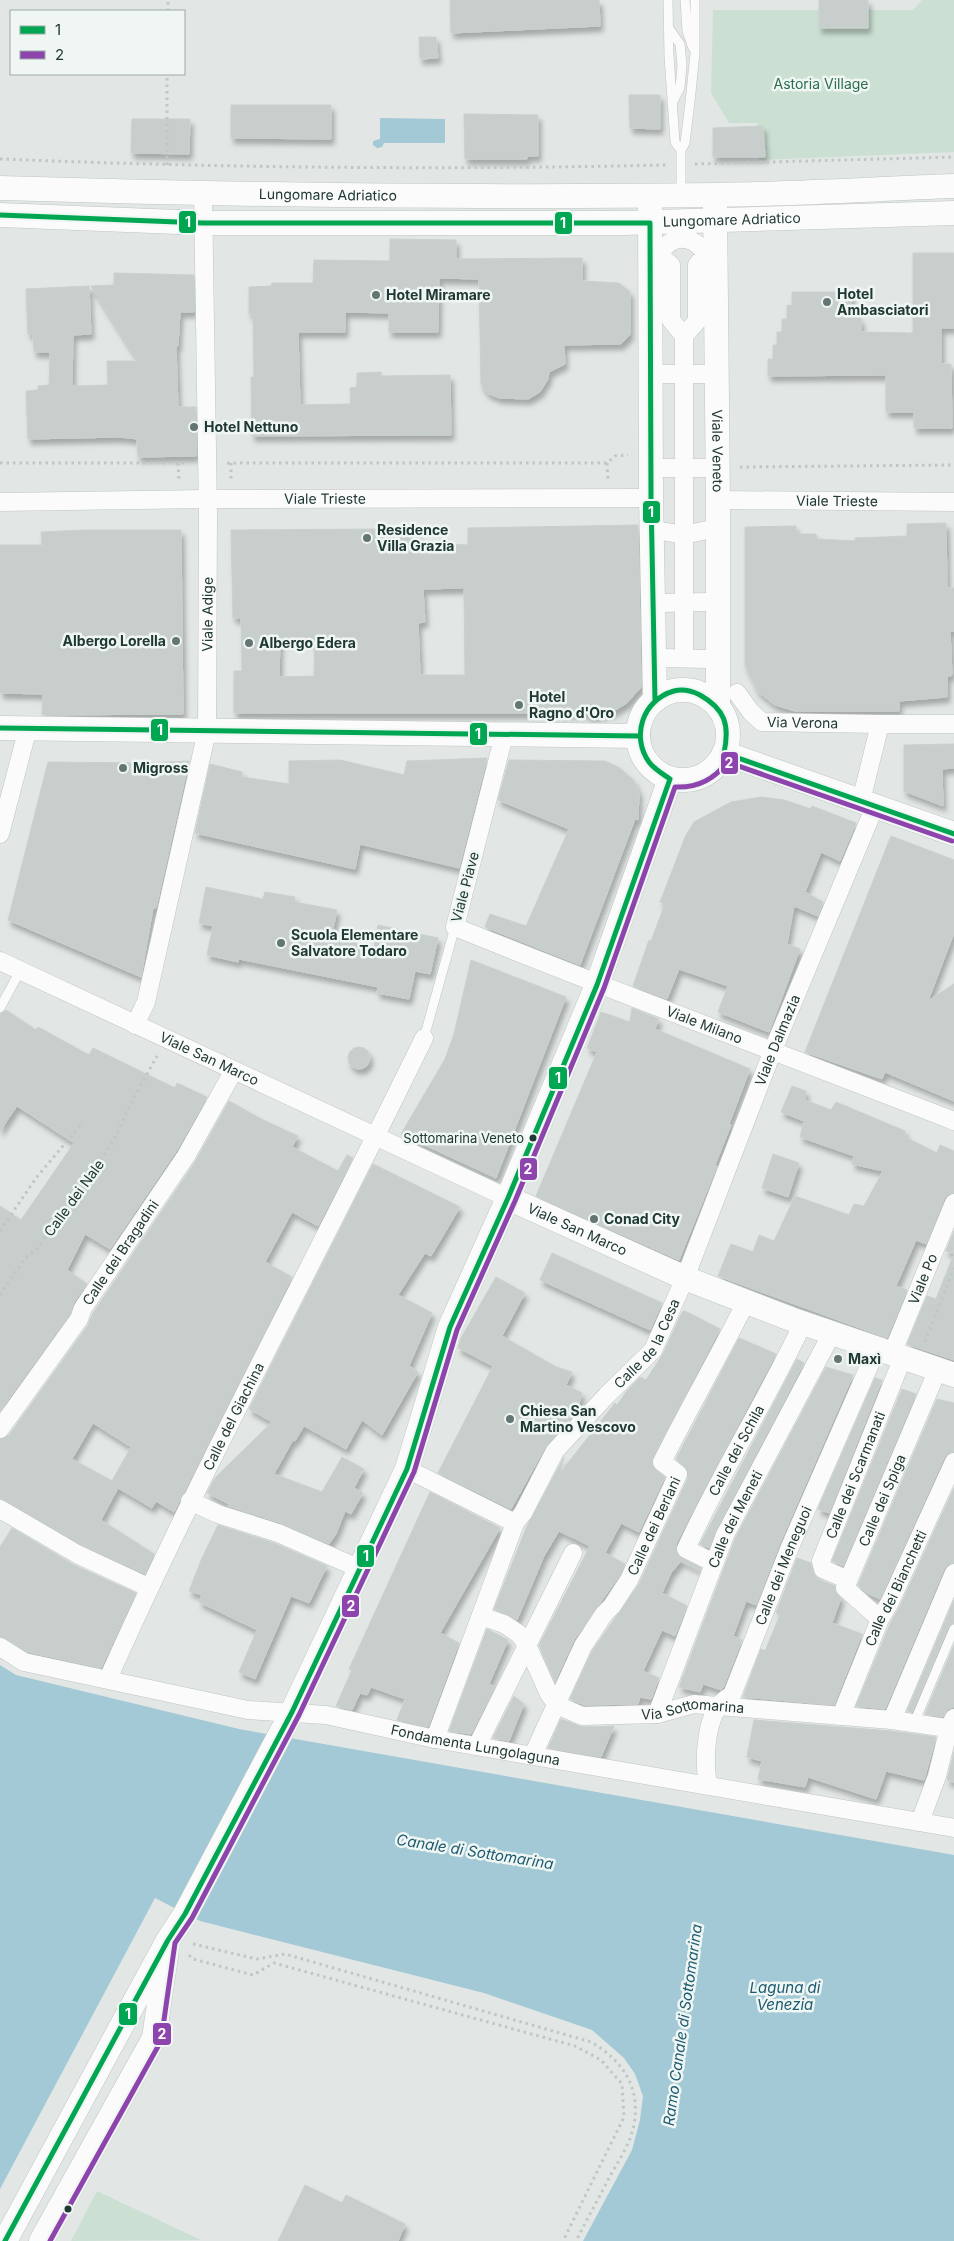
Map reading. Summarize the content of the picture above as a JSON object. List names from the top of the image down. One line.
{"streets":{"street":["Lungomare Adriatico","Viale Veneto","Viale Trieste","Viale Adige","Via Verona","Viale Piave","Viale Milano","Viale Dalmazia","Viale San Marco","Calle dei Bragadini","Viale Po","Calle de la Cesa","Calle del Giachina","Calle dei Schila","Calle dei Scarmanati","Calle dei Spiga","Calle dei Meneti","Calle dei Berlani","Calle dei Meneguoi","Calle dei Bianchetti","Via Sottomarina","Fondamenta Lungolaguna"],"path":["Calle dei Nale"]},"crossings":[["Lungomare Adriatico","Viale Veneto"],["Lungomare Adriatico","Viale Adige"],["Viale Veneto","Viale Trieste"],["Viale Trieste","Viale Adige"],["Viale Adige","Viale San Marco"],["Viale Piave","Viale Milano"],["Viale Piave","Calle del Giachina"],["Viale Milano","Viale Dalmazia"],["Viale Dalmazia","Viale San Marco"],["Viale Dalmazia","Calle de la Cesa"],["Viale San Marco","Calle dei Nale"],["Viale San Marco","Calle dei Bragadini"],["Viale San Marco","Viale Po"],["Viale San Marco","Calle de la Cesa"],["Viale San Marco","Calle del Giachina"],["Viale San Marco","Calle dei Schila"],["Viale San Marco","Calle dei Scarmanati"],["Viale San Marco","Calle dei Spiga"],["Viale San Marco","Calle dei Meneti"],["Viale San Marco","Calle dei Berlani"],["Viale San Marco","Calle dei Meneguoi"],["Viale Po","Calle dei Scarmanati"],["Viale Po","Calle dei Meneguoi"],["Calle de la Cesa","Fondamenta Lungolaguna"],["Calle del Giachina","Fondamenta Lungolaguna"],["Calle dei Schila","Calle dei Meneti"],["Calle dei Scarmanati","Calle dei Spiga"],["Calle dei Scarmanati","Calle dei Meneguoi"],["Calle dei Meneti","Via Sottomarina"],["Calle dei Berlani","Via Sottomarina"],["Calle dei Berlani","Fondamenta Lungolaguna"],["Calle dei Meneguoi","Via Sottomarina"],["Calle dei Meneguoi","Fondamenta Lungolaguna"],["Calle dei Bianchetti","Via Sottomarina"]],"water":["Canale di Sottomarina","Laguna di Venezia","Ramo Canale di Sottomarina"],"parks":["Astoria Village"],"places":["Hotel Miramare","Hotel Ambasciatori","Hotel Nettuno","Residence Villa Grazia","Albergo Lorella","Albergo Edera","Hotel Ragno d'Oro","Migross","Scuola Elementare Salvatore Todaro","Sottomarina Veneto","Conad City","Maxì","Chiesa San Martino Vescovo"],"lines":["transit line 1","transit line 2"],"legend":["1","2"]}
